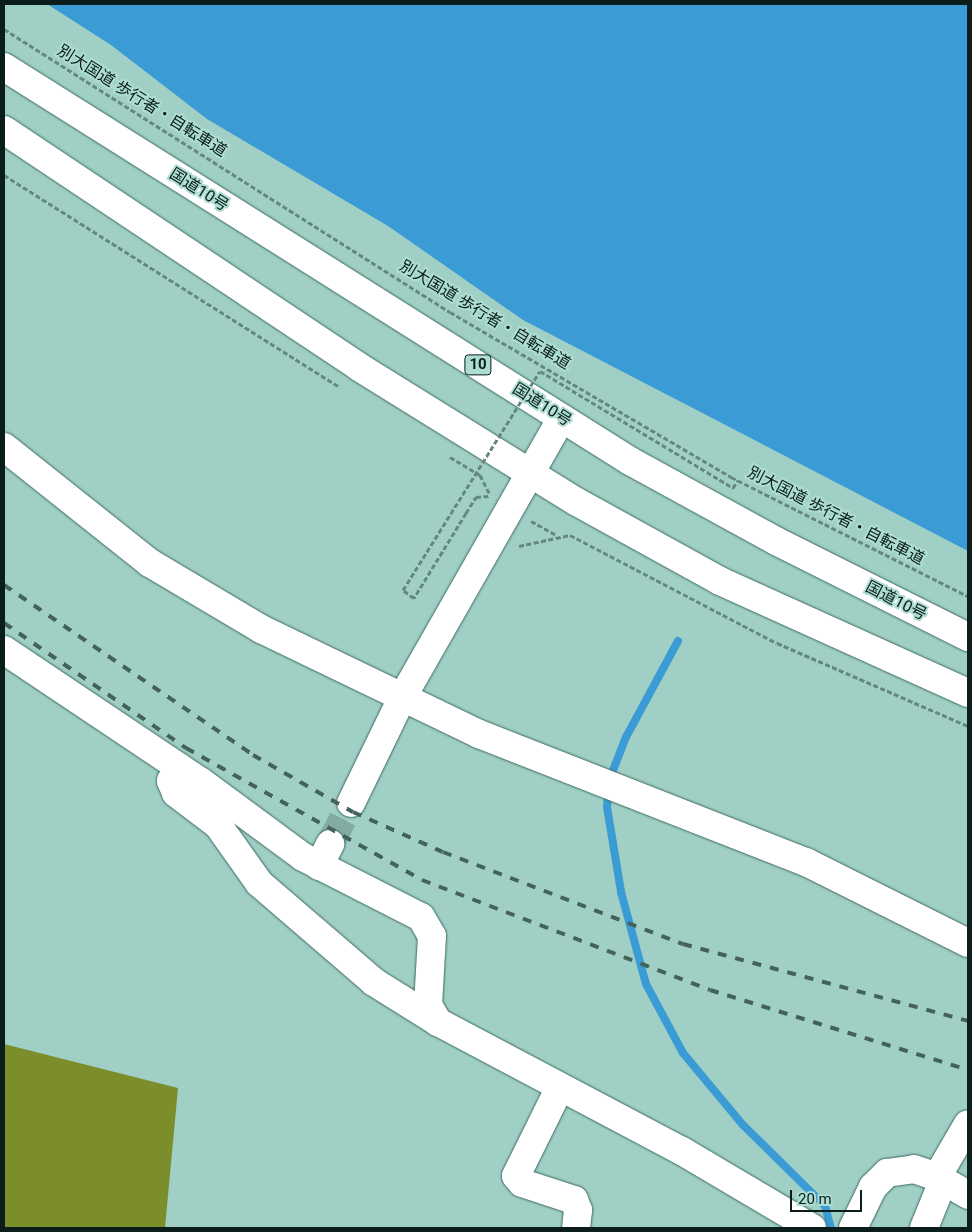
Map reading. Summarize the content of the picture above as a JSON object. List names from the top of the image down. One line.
{"streets":{"main road":["国道10号","10"],"path":["別大国道 歩行者・自転車道"]},"scale_bar":"20 m"}
